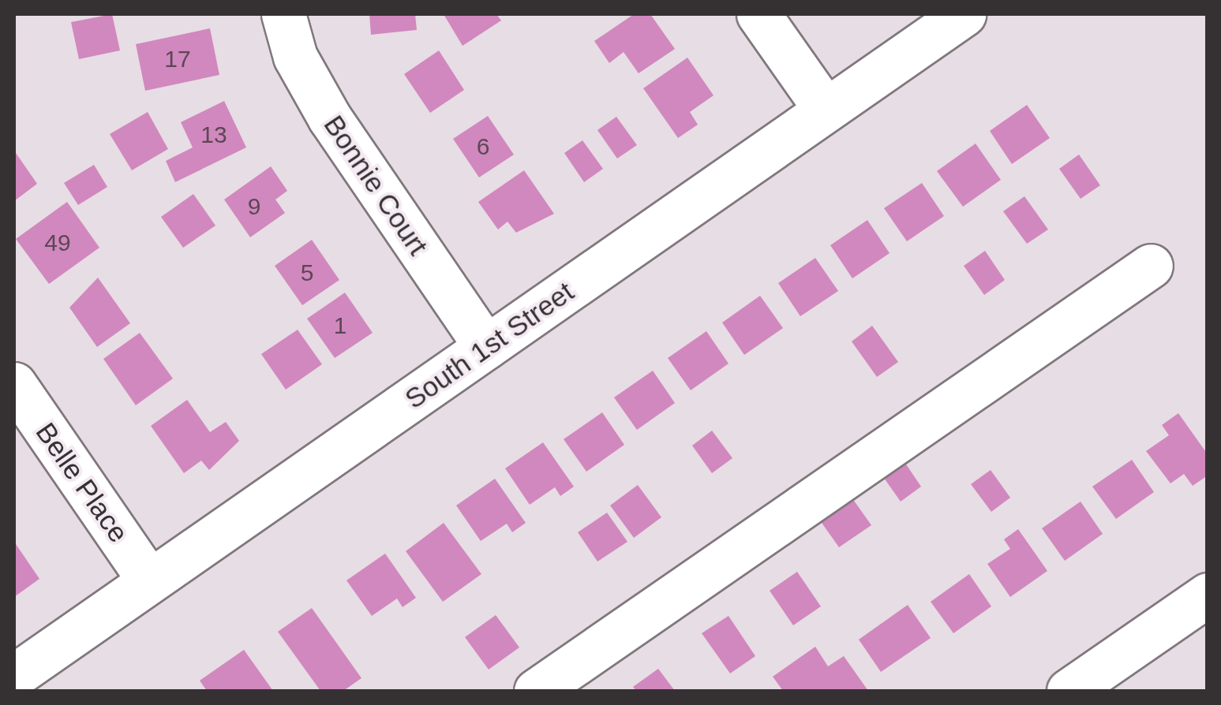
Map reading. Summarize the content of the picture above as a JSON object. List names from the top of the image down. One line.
{"streets":{"street":["Bonnie Court","South 1st Street","Belle Place"]},"crossings":[["Bonnie Court","South 1st Street"],["South 1st Street","Belle Place"]],"house_numbers":["17","13","6","9","49","5","1"]}
